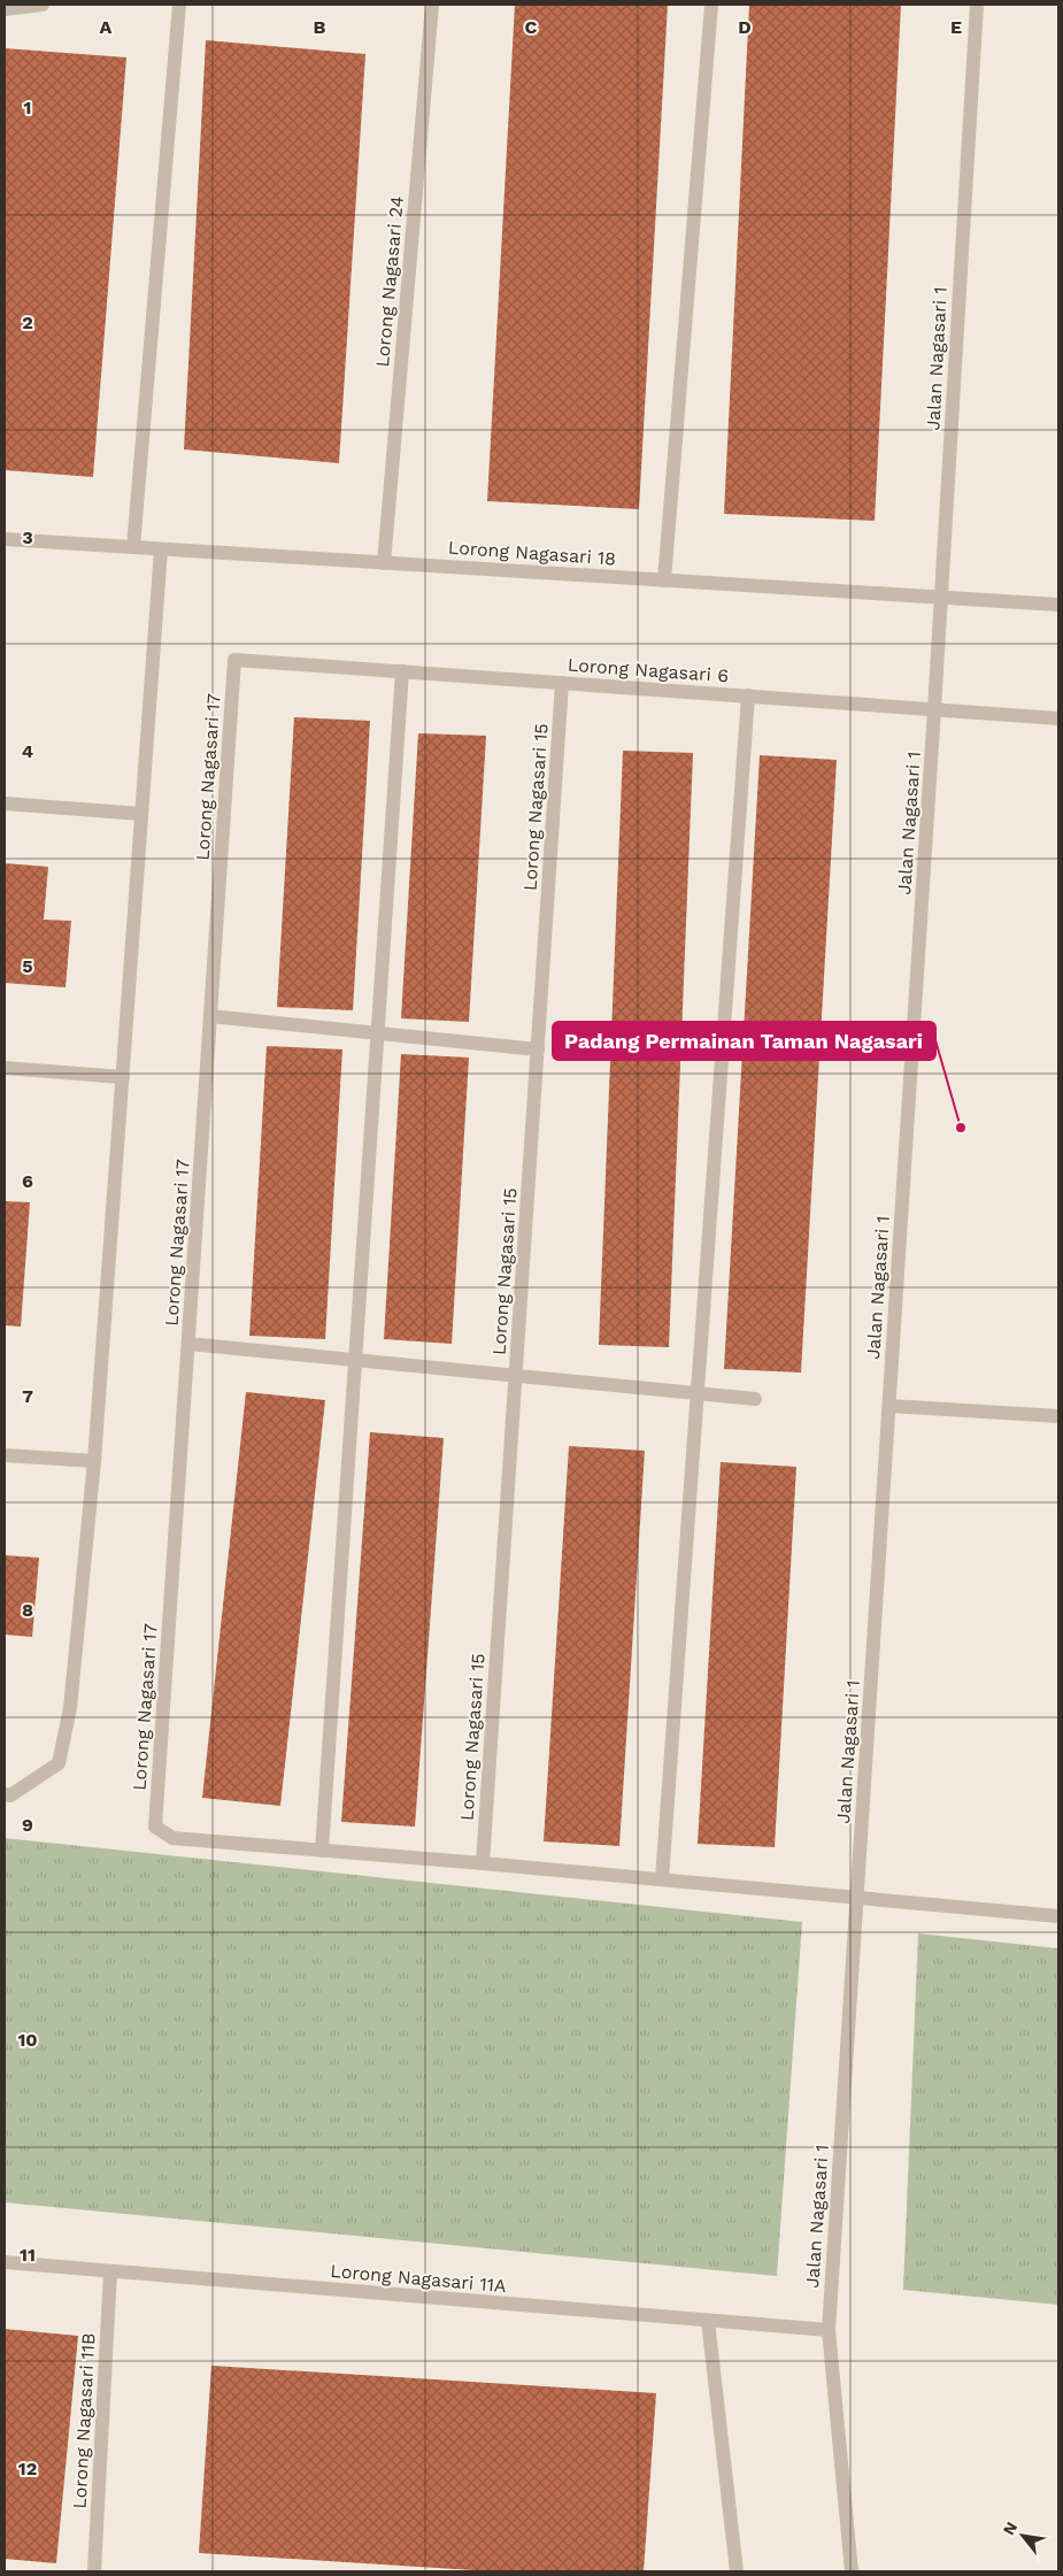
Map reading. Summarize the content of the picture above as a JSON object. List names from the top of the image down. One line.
{"streets":{"street":["Lorong Nagasari 24","Jalan Nagasari 1","Lorong Nagasari 18","Lorong Nagasari 6","Lorong Nagasari 17","Lorong Nagasari 15","Lorong Nagasari 11A","Lorong Nagasari 11B"]},"crossings":[["Lorong Nagasari 24","Lorong Nagasari 18"],["Jalan Nagasari 1","Lorong Nagasari 18"],["Jalan Nagasari 1","Lorong Nagasari 6"],["Jalan Nagasari 1","Lorong Nagasari 11A"],["Lorong Nagasari 6","Lorong Nagasari 17"],["Lorong Nagasari 6","Lorong Nagasari 15"],["Lorong Nagasari 11A","Lorong Nagasari 11B"]],"places":["Padang Permainan Taman Nagasari"],"north":"top left","grid":{"columns":["A","B","C","D","E"],"rows":["1","2","3","4","5","6","7","8","9","10","11","12"]}}
